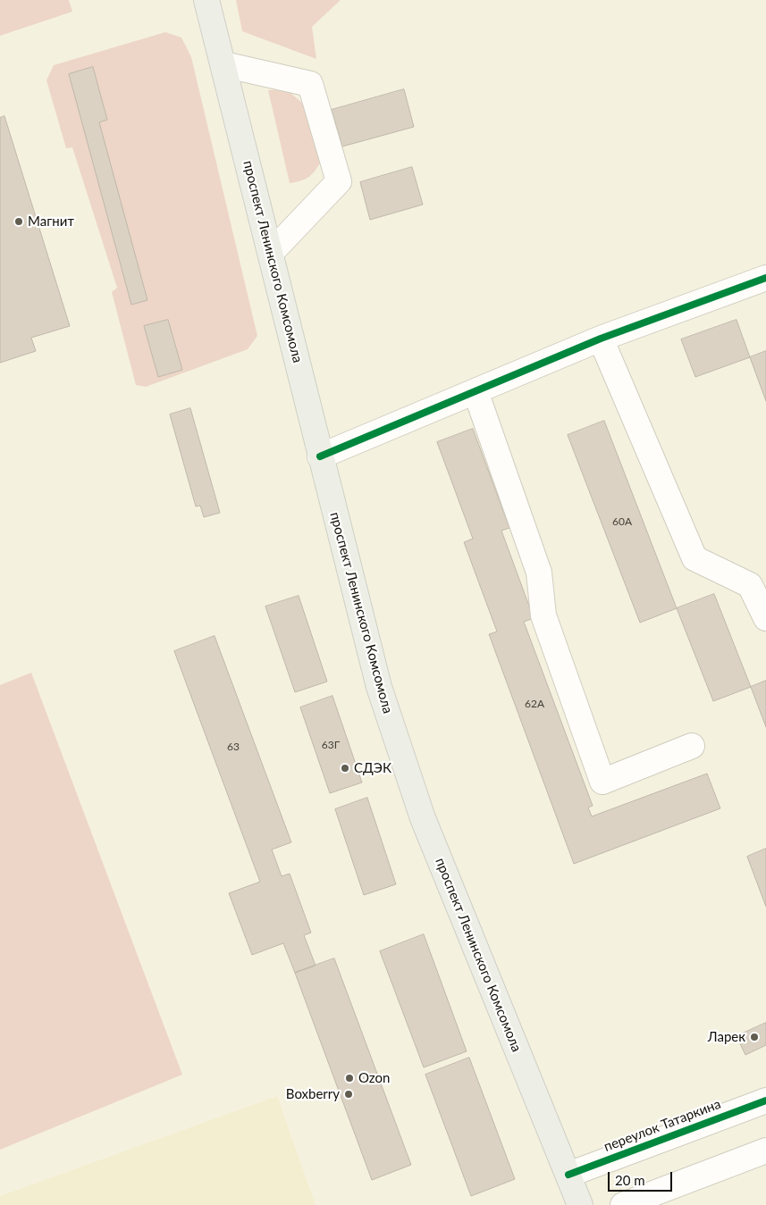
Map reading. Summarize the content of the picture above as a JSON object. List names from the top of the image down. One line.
{"streets":{"main road":["проспект Ленинского Комсомола"],"street":["переулок Татаркина"]},"crossings":[["проспект Ленинского Комсомола","переулок Татаркина"]],"places":["Магнит","СДЭК","Ларек","Ozon","Boxberry"],"house_numbers":["60А","62А","63Г","63"],"scale_bar":"20 m"}
